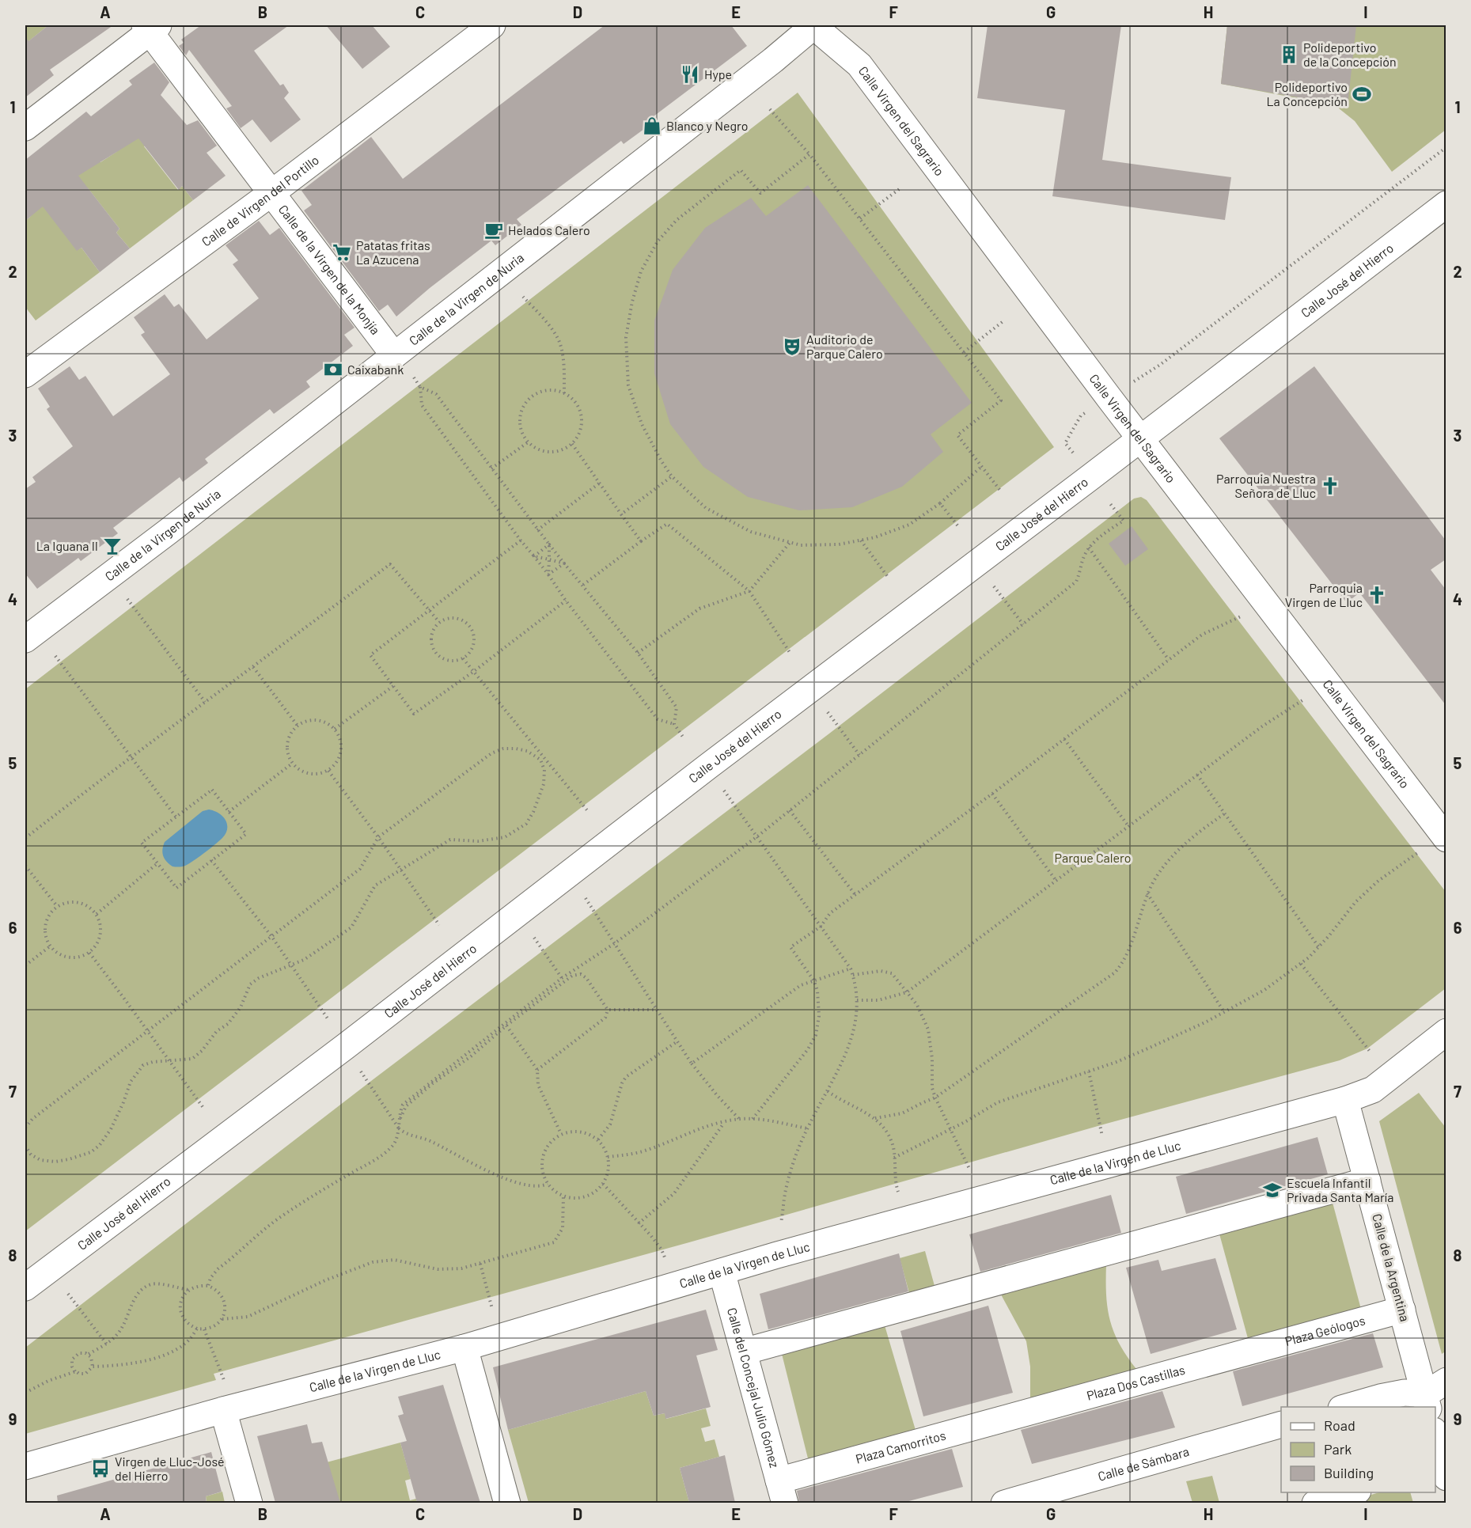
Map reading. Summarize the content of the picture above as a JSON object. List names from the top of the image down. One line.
{"streets":{"street":["Calle Virgen del Sagrario","Calle de Virgen del Portillo","Calle de la Virgen de la Monjía","Calle José del Hierro","Calle de la Virgen de Nuria","Calle de la Virgen de Lluc","Calle de la Argentina","Plaza Geólogos","Plaza Dos Castillas","Calle del Concejal Julio Gómez","Plaza Camorritos","Calle de Sámbara"]},"crossings":[["Calle Virgen del Sagrario","Calle José del Hierro"],["Calle Virgen del Sagrario","Calle de la Virgen de Nuria"],["Calle de Virgen del Portillo","Calle de la Virgen de la Monjía"],["Calle de la Virgen de la Monjía","Calle de la Virgen de Nuria"],["Calle de la Virgen de Lluc","Calle de la Argentina"],["Calle de la Virgen de Lluc","Calle del Concejal Julio Gómez"],["Calle de la Argentina","Plaza Geólogos"],["Plaza Geólogos","Plaza Dos Castillas"],["Plaza Dos Castillas","Plaza Camorritos"],["Calle del Concejal Julio Gómez","Plaza Camorritos"]],"parks":["Parque Calero"],"places":{"building":["Polideportivo de la Concepción"],"restaurant":["Hype"],"sports":["Polideportivo La Concepción"],"shop":["Blanco y Negro"],"cafe":["Helados Calero"],"supermarket":["Patatas fritas La Azucena"],"theatre":["Auditorio de Parque Calero"],"bank":["Caixabank"],"church":["Parroquia Nuestra Señora de Lluc","Parroquia Virgen de Lluc"],"bar":["La Iguana II"],"school or university":["Escuela Infantil Privada Santa María"],"bus stop":["Virgen de Lluc-José del Hierro"]},"legend":["Road","Park","Building"],"grid":{"columns":["A","B","C","D","E","F","G","H","I"],"rows":["1","2","3","4","5","6","7","8","9"]}}
